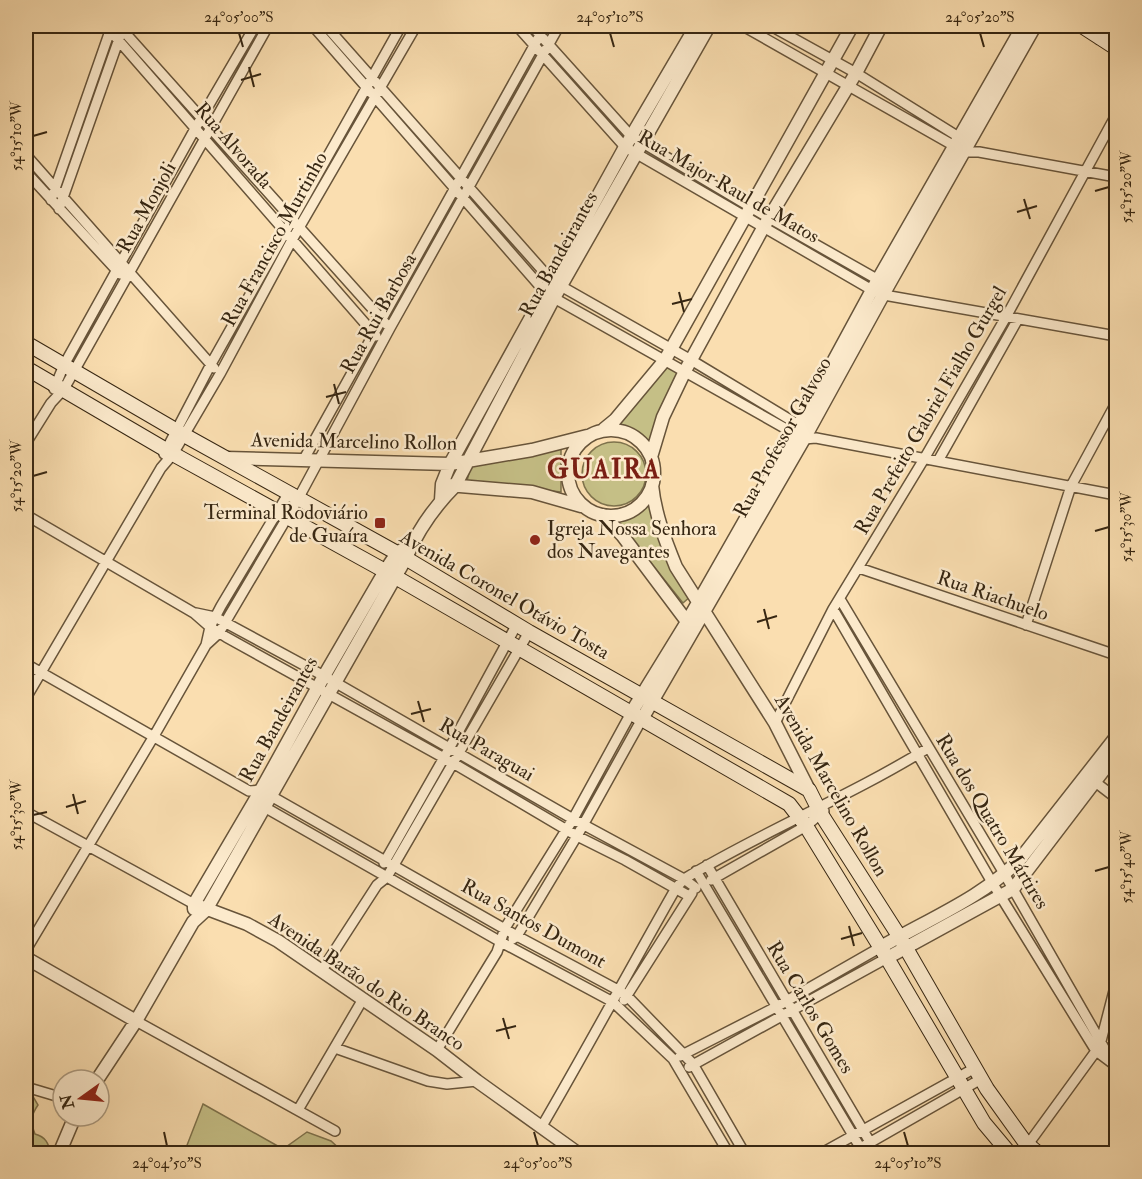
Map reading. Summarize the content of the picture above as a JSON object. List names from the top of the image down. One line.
{"streets":{"main road":["Avenida Marcelino Rollon","Avenida Coronel Otávio Tosta"],"street":["Rua Alvorada","Rua Major Raul de Matos","Rua Monjoli","Rua Francisco Murtinho","Rua Bandeirantes","Rua Rui Barbosa","Rua Prefeito Gabriel Fialho Gurgel","Rua Professor Galvoso","Rua Riachuelo","Rua Paraguai","Rua dos Quatro Mártires","Rua Santos Dumont","Avenida Barão do Rio Branco","Rua Carlos Gomes"]},"crossings":[["Rua Alvorada","Rua Monjoli"],["Rua Alvorada","Rua Francisco Murtinho"],["Rua Alvorada","Rua Rui Barbosa"],["Rua Major Raul de Matos","Rua Bandeirantes"],["Rua Major Raul de Matos","Rua Rui Barbosa"],["Rua Major Raul de Matos","Rua Prefeito Gabriel Fialho Gurgel"],["Rua Major Raul de Matos","Rua Professor Galvoso"],["Rua Monjoli","Avenida Coronel Otávio Tosta"],["Rua Francisco Murtinho","Avenida Coronel Otávio Tosta"],["Rua Francisco Murtinho","Rua Paraguai"],["Rua Francisco Murtinho","Rua Santos Dumont"],["Rua Bandeirantes","Avenida Marcelino Rollon"],["Rua Bandeirantes","Avenida Coronel Otávio Tosta"],["Rua Bandeirantes","Rua Paraguai"],["Rua Bandeirantes","Rua Santos Dumont"],["Rua Bandeirantes","Avenida Barão do Rio Branco"],["Rua Rui Barbosa","Avenida Marcelino Rollon"],["Rua Rui Barbosa","Avenida Coronel Otávio Tosta"],["Rua Rui Barbosa","Rua Paraguai"],["Rua Rui Barbosa","Rua Santos Dumont"],["Rua Rui Barbosa","Avenida Barão do Rio Branco"],["Rua Prefeito Gabriel Fialho Gurgel","Avenida Marcelino Rollon"],["Rua Prefeito Gabriel Fialho Gurgel","Rua Riachuelo"],["Rua Prefeito Gabriel Fialho Gurgel","Rua dos Quatro Mártires"],["Rua Professor Galvoso","Avenida Marcelino Rollon"],["Rua Professor Galvoso","Avenida Coronel Otávio Tosta"],["Rua Professor Galvoso","Rua Paraguai"],["Rua Professor Galvoso","Rua Santos Dumont"],["Rua Professor Galvoso","Avenida Barão do Rio Branco"],["Avenida Marcelino Rollon","Avenida Coronel Otávio Tosta"],["Rua Paraguai","Rua Carlos Gomes"]],"districts":["GUAIRA"],"places":{"transit":["Terminal Rodoviário de Guaíra"],"other":["Igreja Nossa Senhora dos Navegantes"]},"north":"left","coordinates":["24°05'00\"S","24°05'10\"S","24°05'20\"S","54°15'10\"W","54°15'20\"W","54°15'30\"W","54°15'40\"W","24°04'50\"S"]}
